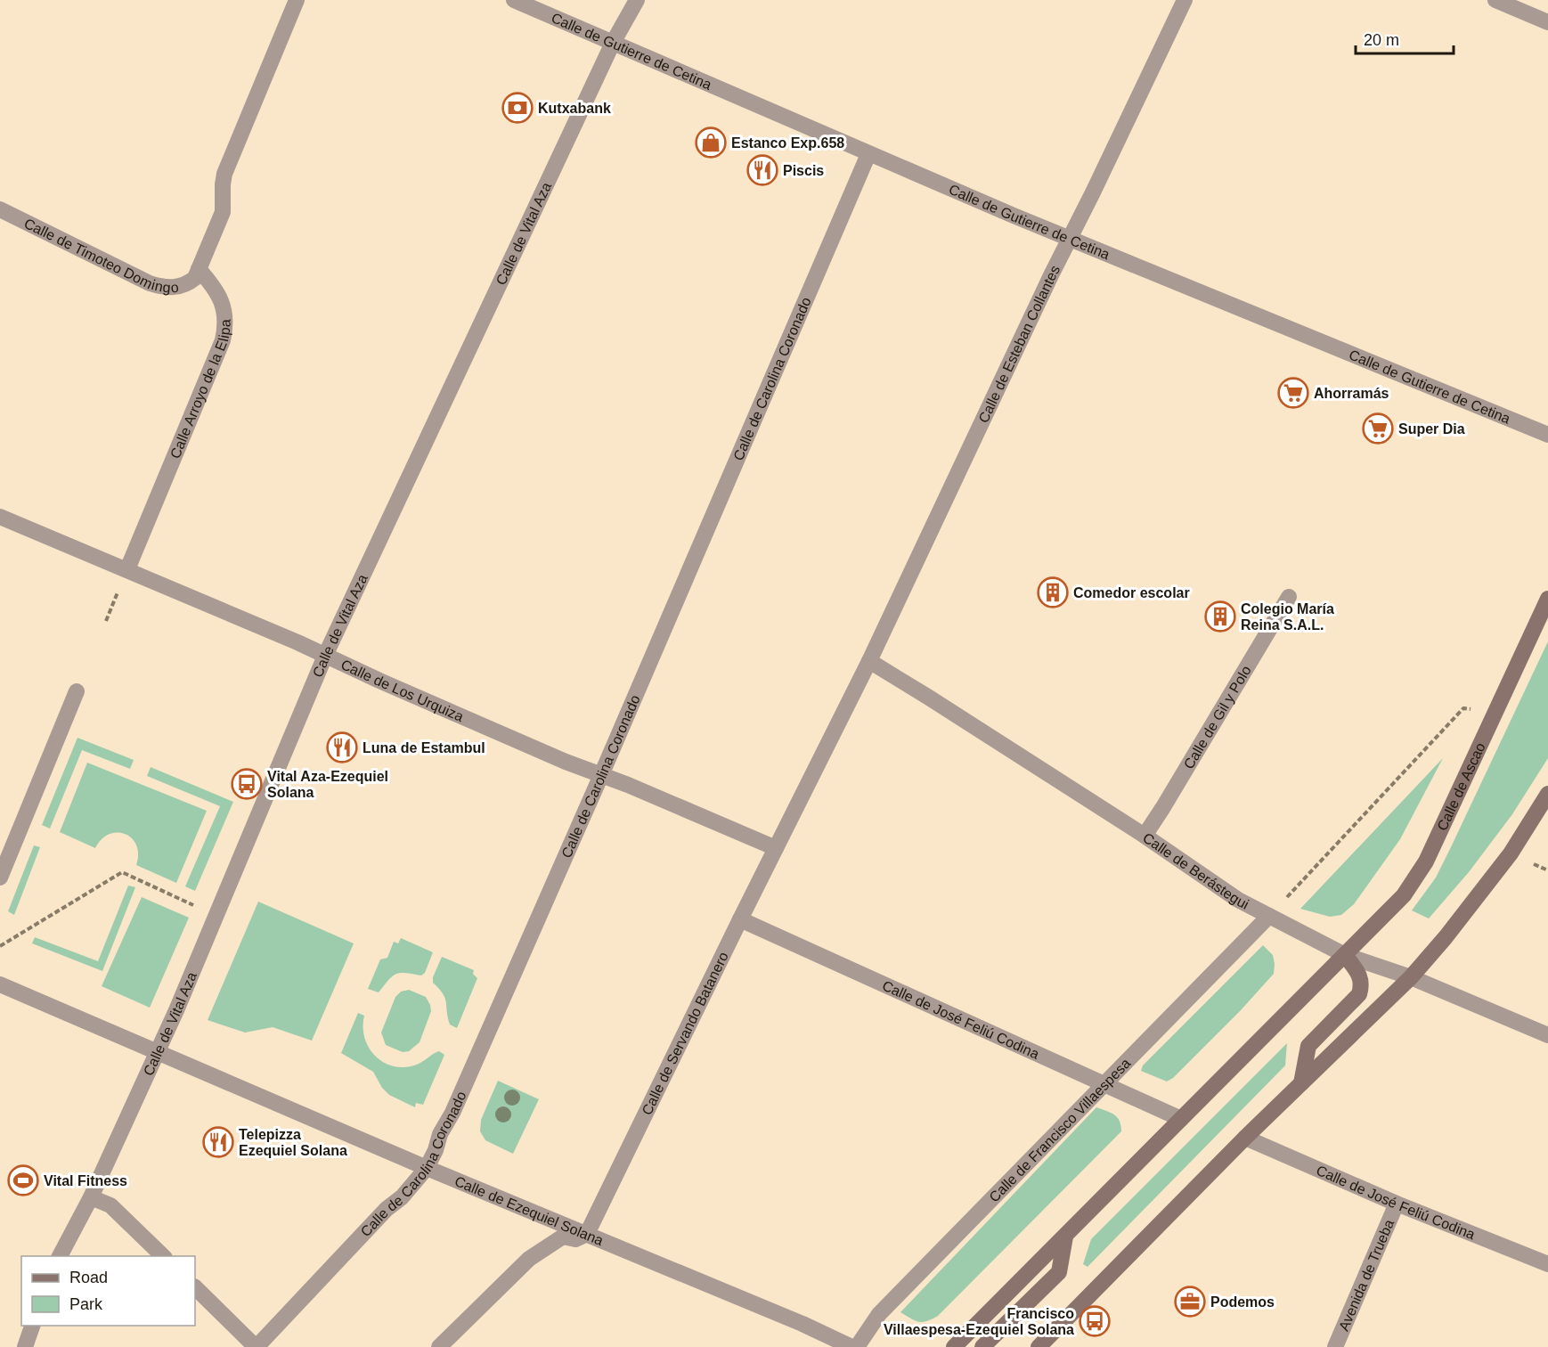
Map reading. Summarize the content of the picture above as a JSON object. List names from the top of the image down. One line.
{"streets":{"street":["Calle de Gutierre de Cetina","Calle de Vital Aza","Calle de Timoteo Domingo","Calle de Esteban Collantes","Calle de Carolina Coronado","Calle Arroyo de la Elipa","Calle de Los Urquiza","Calle de Gil y Polo","Calle de Ascao","Calle de Berástegui","Calle de José Feliú Codina","Calle de Servando Batanero","Calle de Francisco Villaespesa","Calle de Ezequiel Solana","Avenida de Trueba"]},"crossings":[["Calle de Gutierre de Cetina","Calle de Vital Aza"],["Calle de Gutierre de Cetina","Calle de Esteban Collantes"],["Calle de Gutierre de Cetina","Calle de Carolina Coronado"],["Calle de Vital Aza","Calle de Los Urquiza"],["Calle de Vital Aza","Calle de Ezequiel Solana"],["Calle de Timoteo Domingo","Calle Arroyo de la Elipa"],["Calle de Esteban Collantes","Calle de Berástegui"],["Calle de Esteban Collantes","Calle de Servando Batanero"],["Calle de Carolina Coronado","Calle de Los Urquiza"],["Calle de Carolina Coronado","Calle de Ezequiel Solana"],["Calle Arroyo de la Elipa","Calle de Los Urquiza"],["Calle de Los Urquiza","Calle de Servando Batanero"],["Calle de Gil y Polo","Calle de Berástegui"],["Calle de Ascao","Calle de Berástegui"],["Calle de Berástegui","Calle de Servando Batanero"],["Calle de Berástegui","Calle de Francisco Villaespesa"],["Calle de José Feliú Codina","Calle de Servando Batanero"],["Calle de José Feliú Codina","Calle de Francisco Villaespesa"],["Calle de José Feliú Codina","Avenida de Trueba"],["Calle de Servando Batanero","Calle de Ezequiel Solana"]],"places":{"bank":["Kutxabank"],"shop":["Estanco Exp.658"],"restaurant":["Piscis","Luna de Estambul","Telepizza Ezequiel Solana"],"supermarket":["Ahorramás","Super Dia"],"building":["Comedor escolar","Colegio María Reina S.A.L."],"bus stop":["Vital Aza-Ezequiel Solana","Francisco Villaespesa-Ezequiel Solana"],"sports":["Vital Fitness"],"office":["Podemos"]},"legend":["Road","Park"],"scale_bar":"20 m"}
